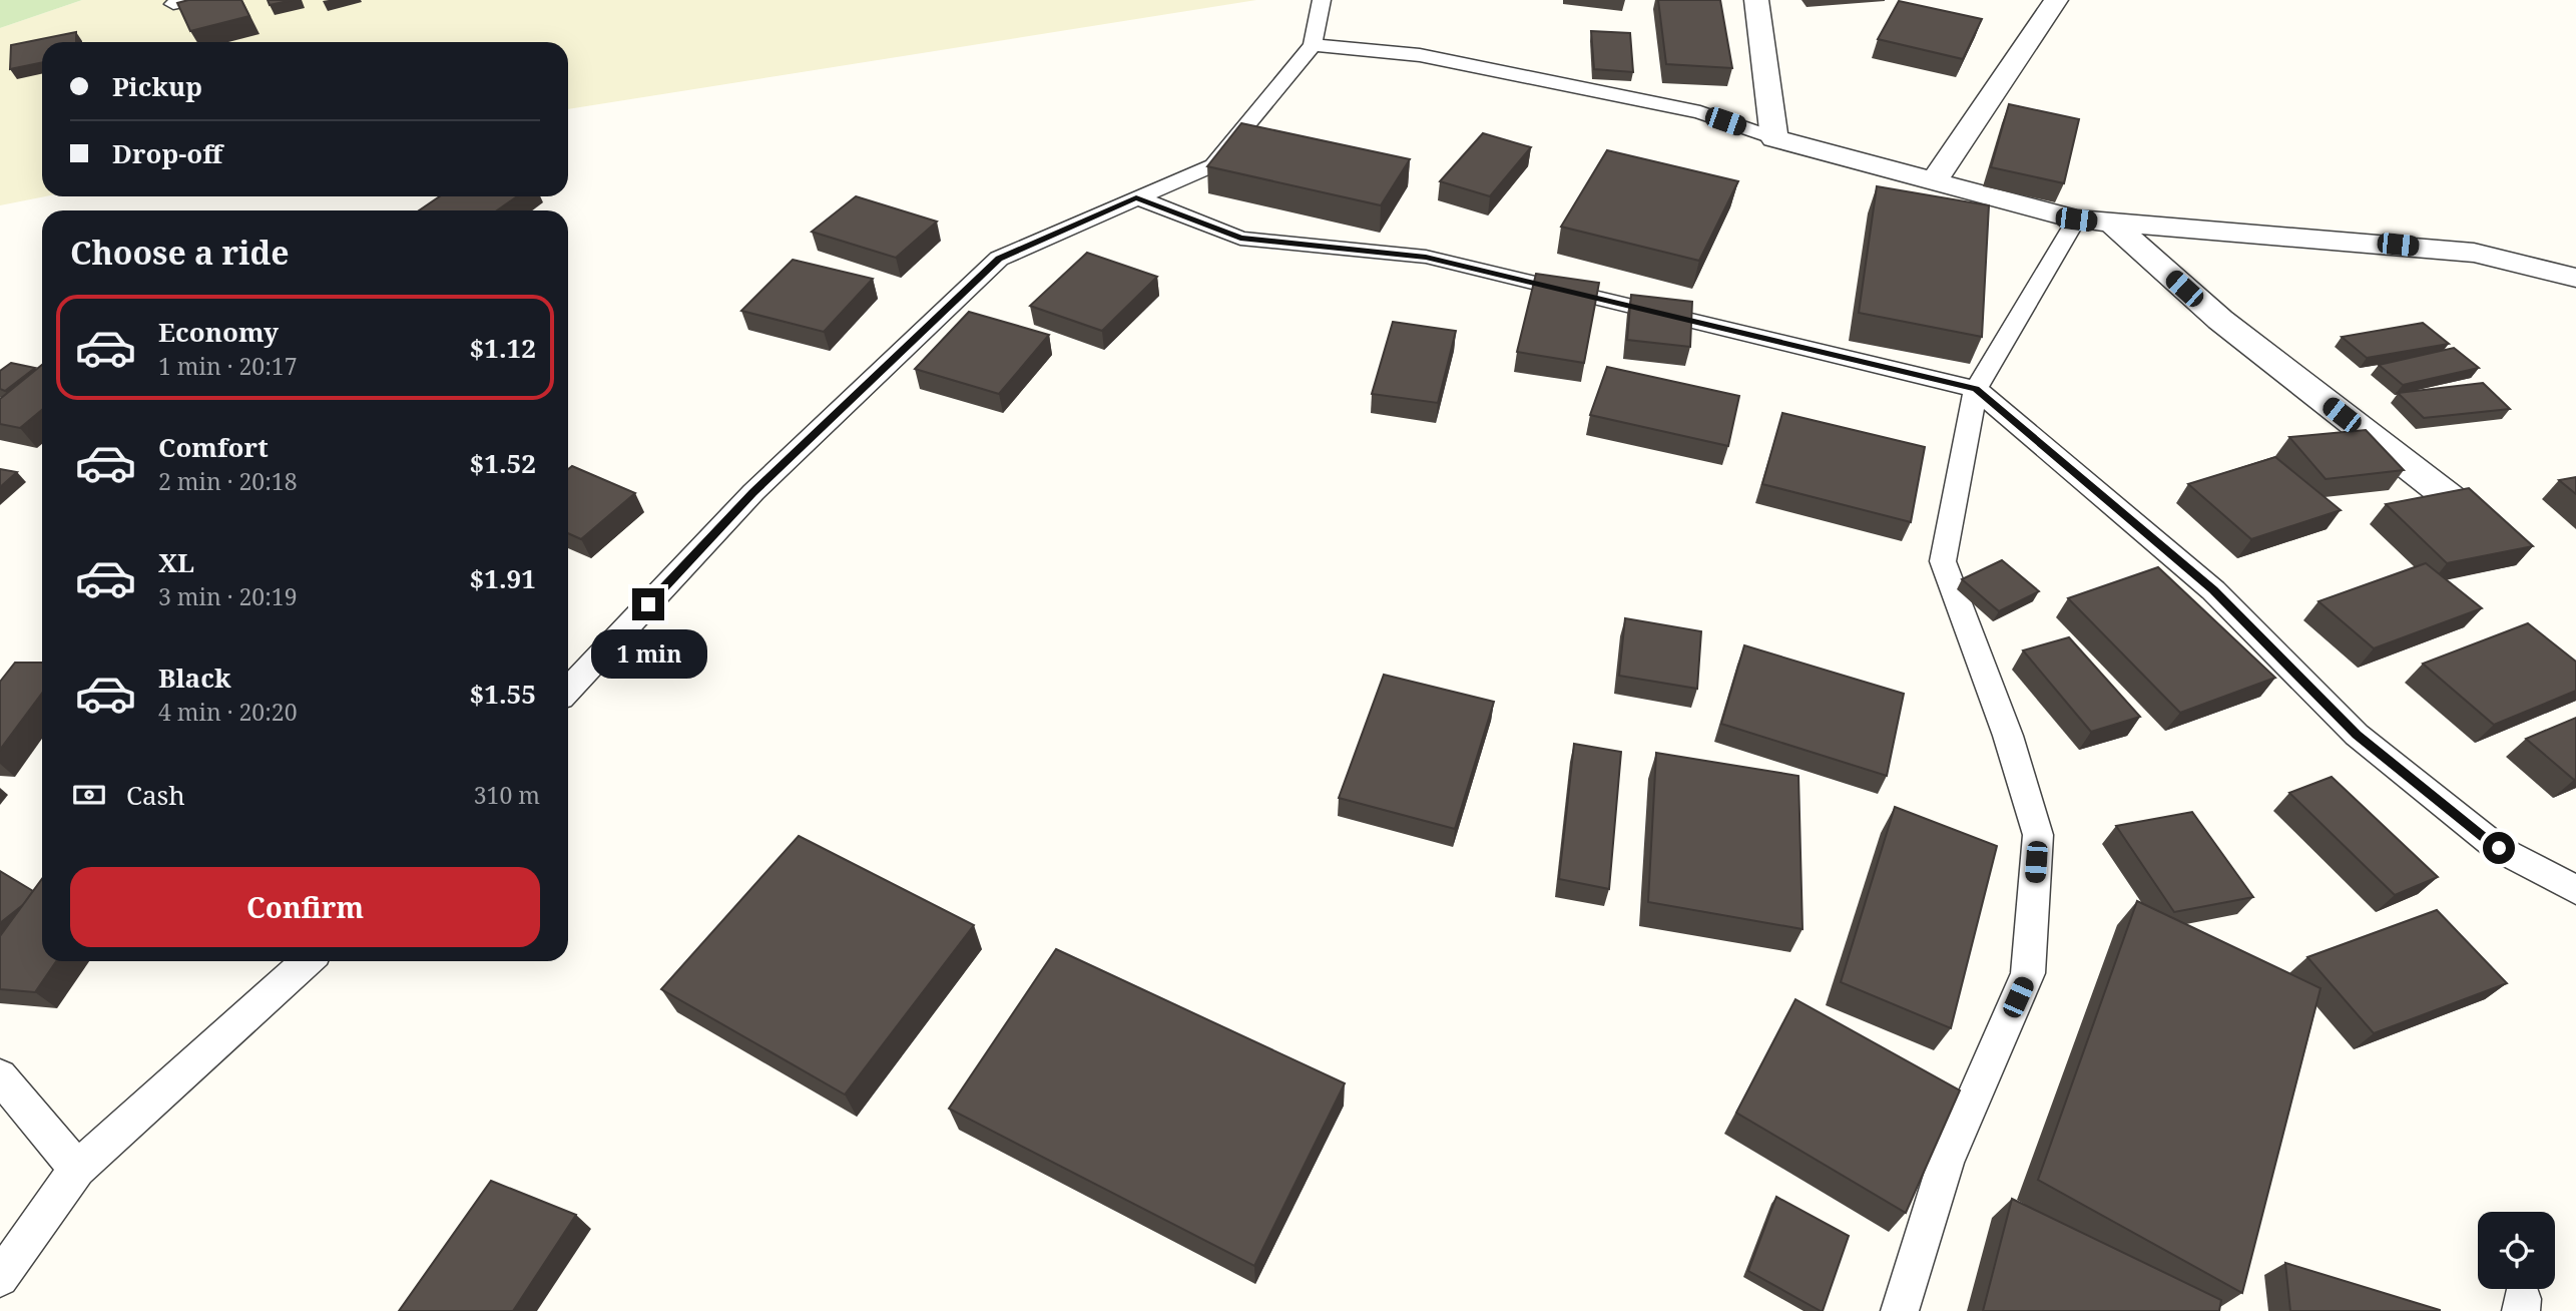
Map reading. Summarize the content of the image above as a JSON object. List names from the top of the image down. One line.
{"page":{"banner":["Pickup","Drop-off"],"heading":"Choose a ride","list":[{"name":"Economy","note":"1 min · 20:17","value":"$1.12"},{"name":"Comfort","note":"2 min · 20:18","value":"$1.52"},{"name":"XL","note":"3 min · 20:19","value":"$1.91"},{"name":"Black","note":"4 min · 20:20","value":"$1.55"}],"bubble":"1 min","pay":["Cash","310 m"],"buttons":"Confirm"}}
